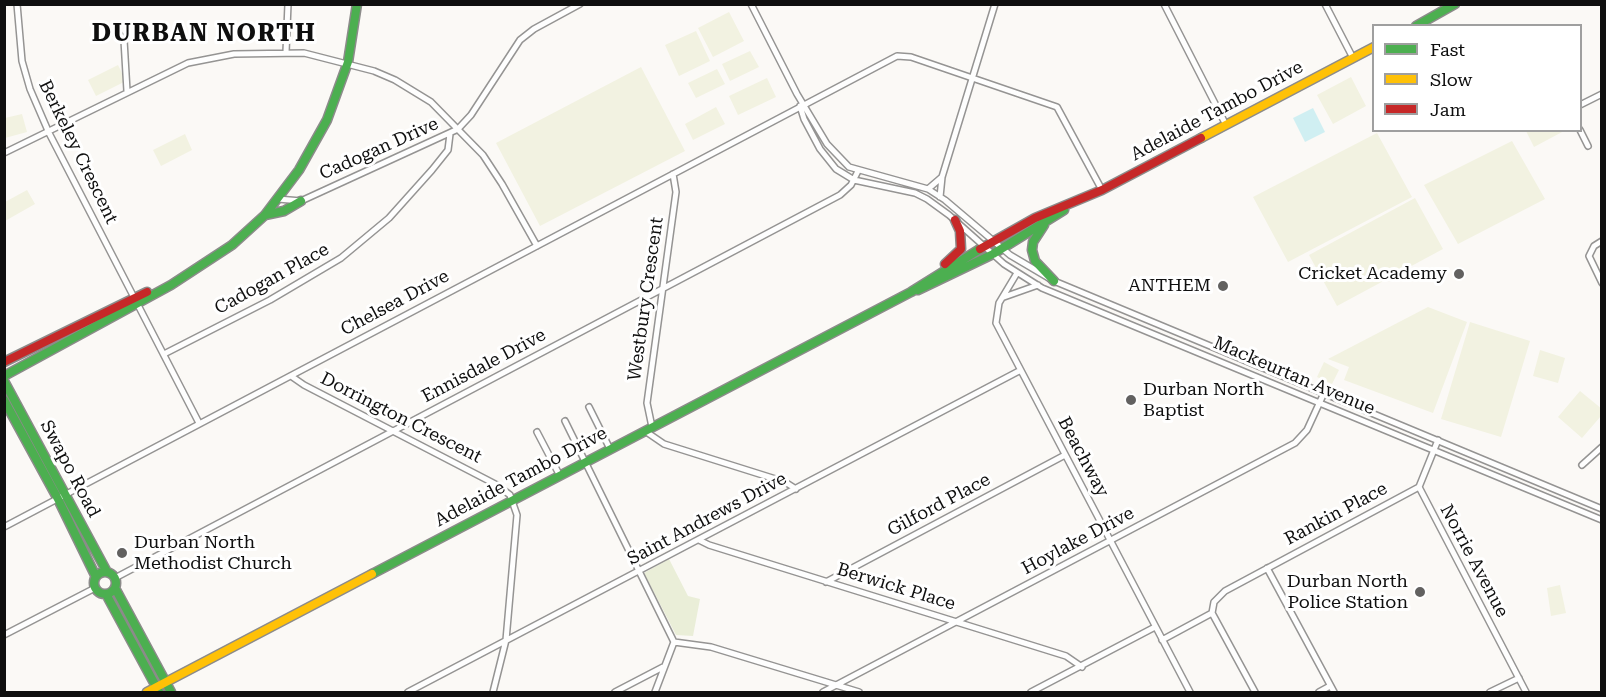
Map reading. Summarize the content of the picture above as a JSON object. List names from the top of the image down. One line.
{"streets":{"street":["Adelaide Tambo Drive","Cadogan Drive","Berkeley Crescent","Cadogan Place","Westbury Crescent","Chelsea Drive","Ennisdale Drive","Mackeurtan Avenue","Dorrington Crescent","Beachway","Swapo Road","Gilford Place","Rankin Place","Saint Andrews Drive","Hoylake Drive","Norrie Avenue","Berwick Place"]},"crossings":[["Adelaide Tambo Drive","Westbury Crescent"],["Adelaide Tambo Drive","Chelsea Drive"],["Adelaide Tambo Drive","Mackeurtan Avenue"],["Adelaide Tambo Drive","Dorrington Crescent"],["Cadogan Drive","Cadogan Place"],["Berkeley Crescent","Cadogan Place"],["Berkeley Crescent","Chelsea Drive"],["Westbury Crescent","Chelsea Drive"],["Westbury Crescent","Ennisdale Drive"],["Chelsea Drive","Dorrington Crescent"],["Chelsea Drive","Swapo Road"],["Ennisdale Drive","Dorrington Crescent"],["Ennisdale Drive","Swapo Road"],["Mackeurtan Avenue","Beachway"],["Mackeurtan Avenue","Hoylake Drive"],["Beachway","Gilford Place"],["Beachway","Saint Andrews Drive"],["Beachway","Hoylake Drive"],["Gilford Place","Berwick Place"],["Rankin Place","Norrie Avenue"],["Saint Andrews Drive","Berwick Place"],["Hoylake Drive","Berwick Place"]],"districts":["DURBAN NORTH"],"places":["Cricket Academy","ANTHEM","Durban North Baptist","Durban North Methodist Church","Durban North Police Station"],"legend":["Fast","Slow","Jam"]}
